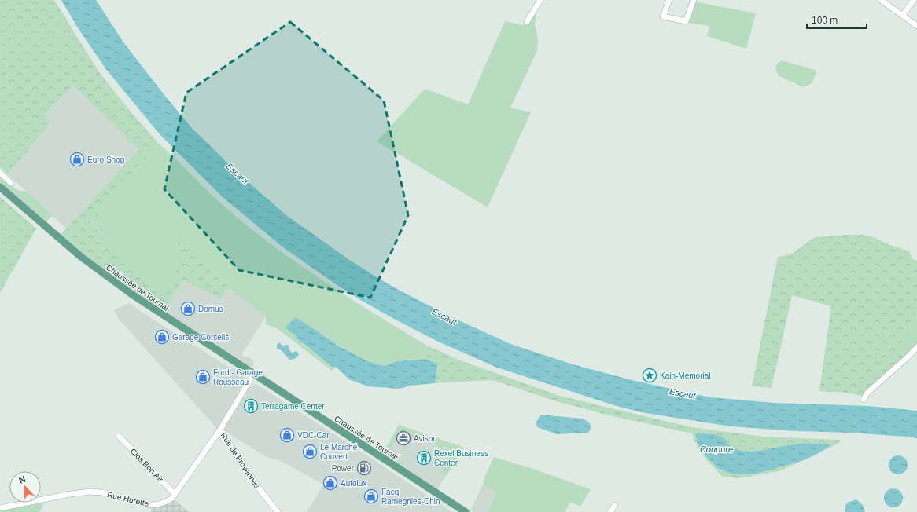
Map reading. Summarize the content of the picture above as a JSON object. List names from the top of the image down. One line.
{"streets":{"main road":["Chaussée de Tournai"],"street":["Rue de Froyennes","Clos Bon Air","Rue Hurette"]},"crossings":[["Chaussée de Tournai","Rue de Froyennes"],["Rue de Froyennes","Rue Hurette"],["Clos Bon Air","Rue Hurette"]],"water":["Escaut","Coupure"],"places":{"shop":["Euro Shop","Domus","Garage Corselis","Ford - Garage Rousseau","VDC-Car","Le Marché Couvert","Autolux","Facq Ramegnies-Chin"],"place":["Kain-Memorial"],"building":["Terragame Center","Rexel Business Center"],"office":["Avisor"],"fuel station":["Power"]},"scale_bar":"100 m","north":"top"}
